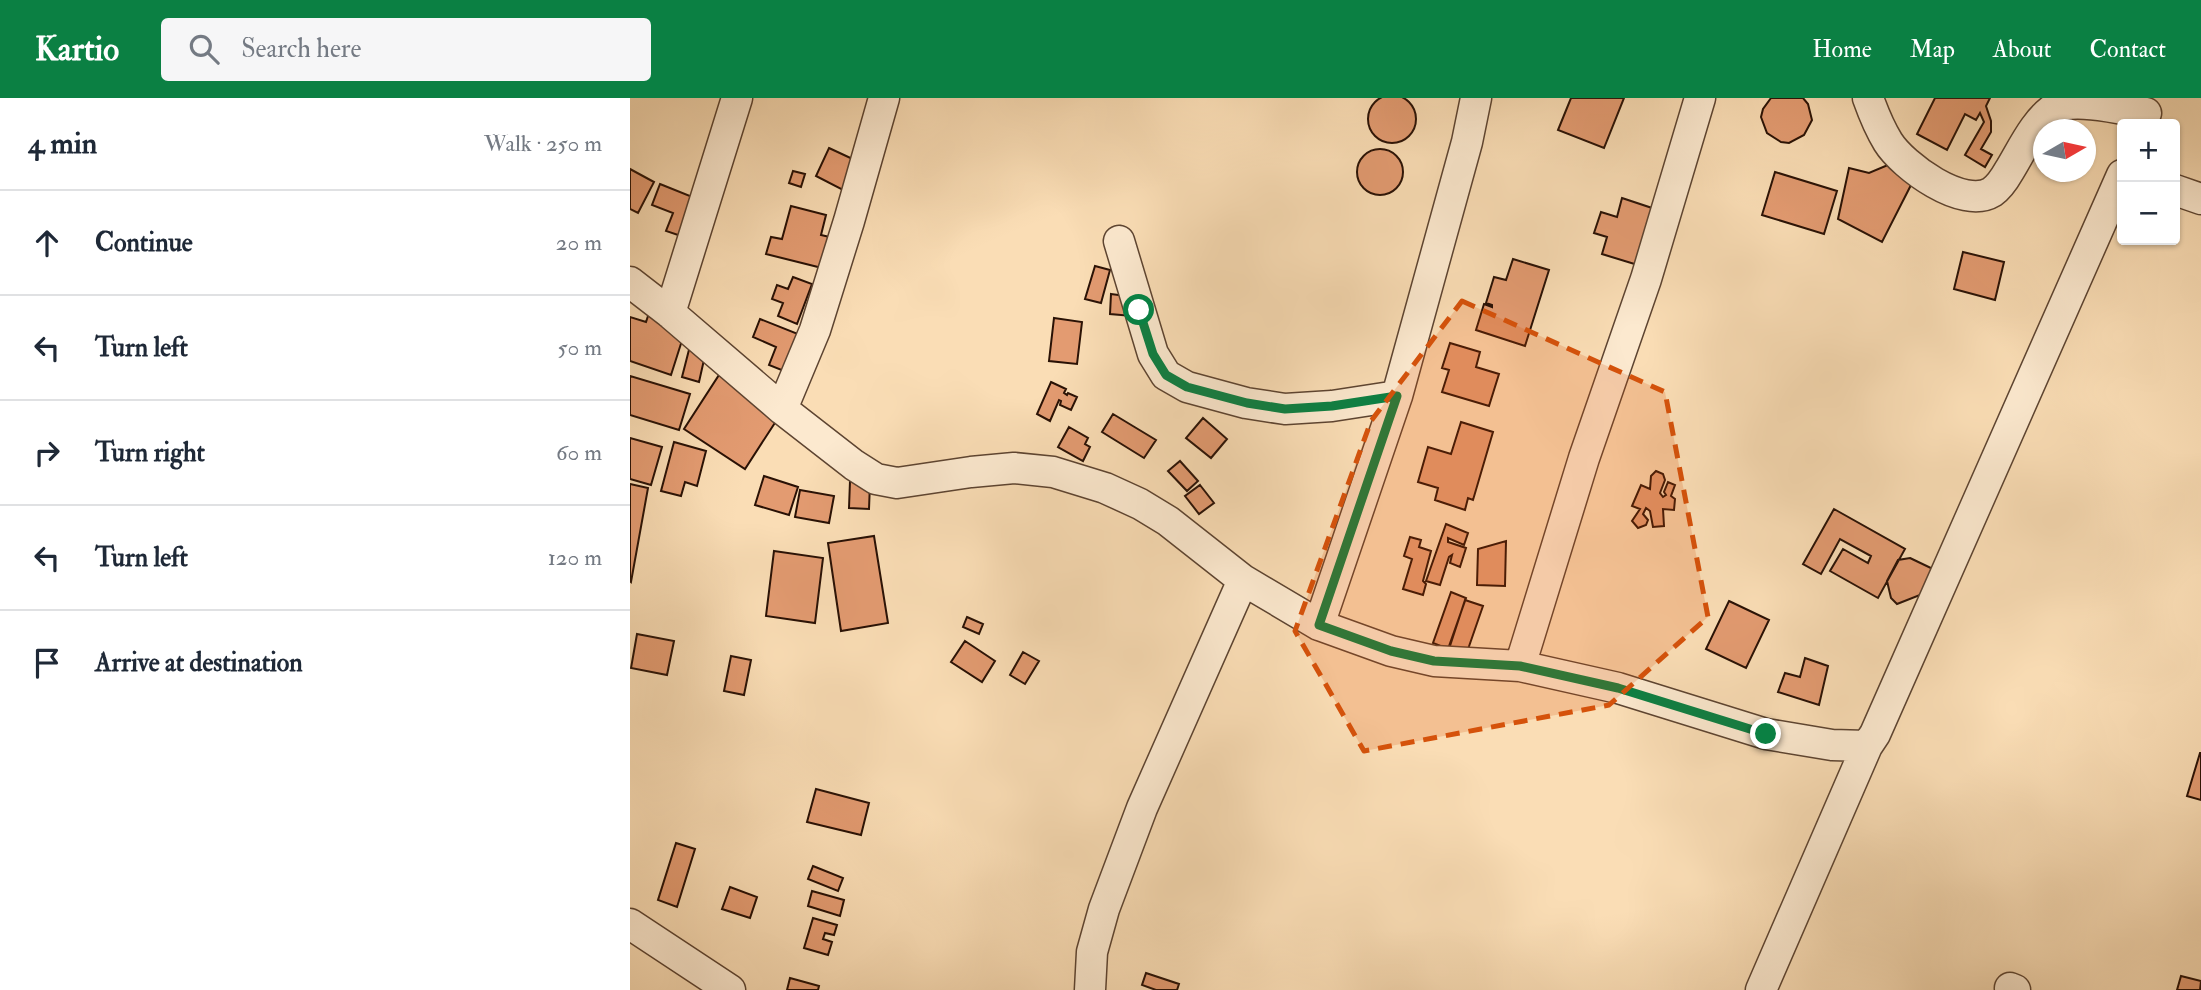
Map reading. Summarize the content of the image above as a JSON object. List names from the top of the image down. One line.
{"north":"right","page":{"header":"Kartio","search":"Search here","nav":["Home","Map","About","Contact"],"heading":["4 min","Walk · 250 m"],"map_buttons":["+","−"],"list":[["Continue","20 m"],["Turn left","50 m"],["Turn right","60 m"],["Turn left","120 m"],"Arrive at destination"]}}
